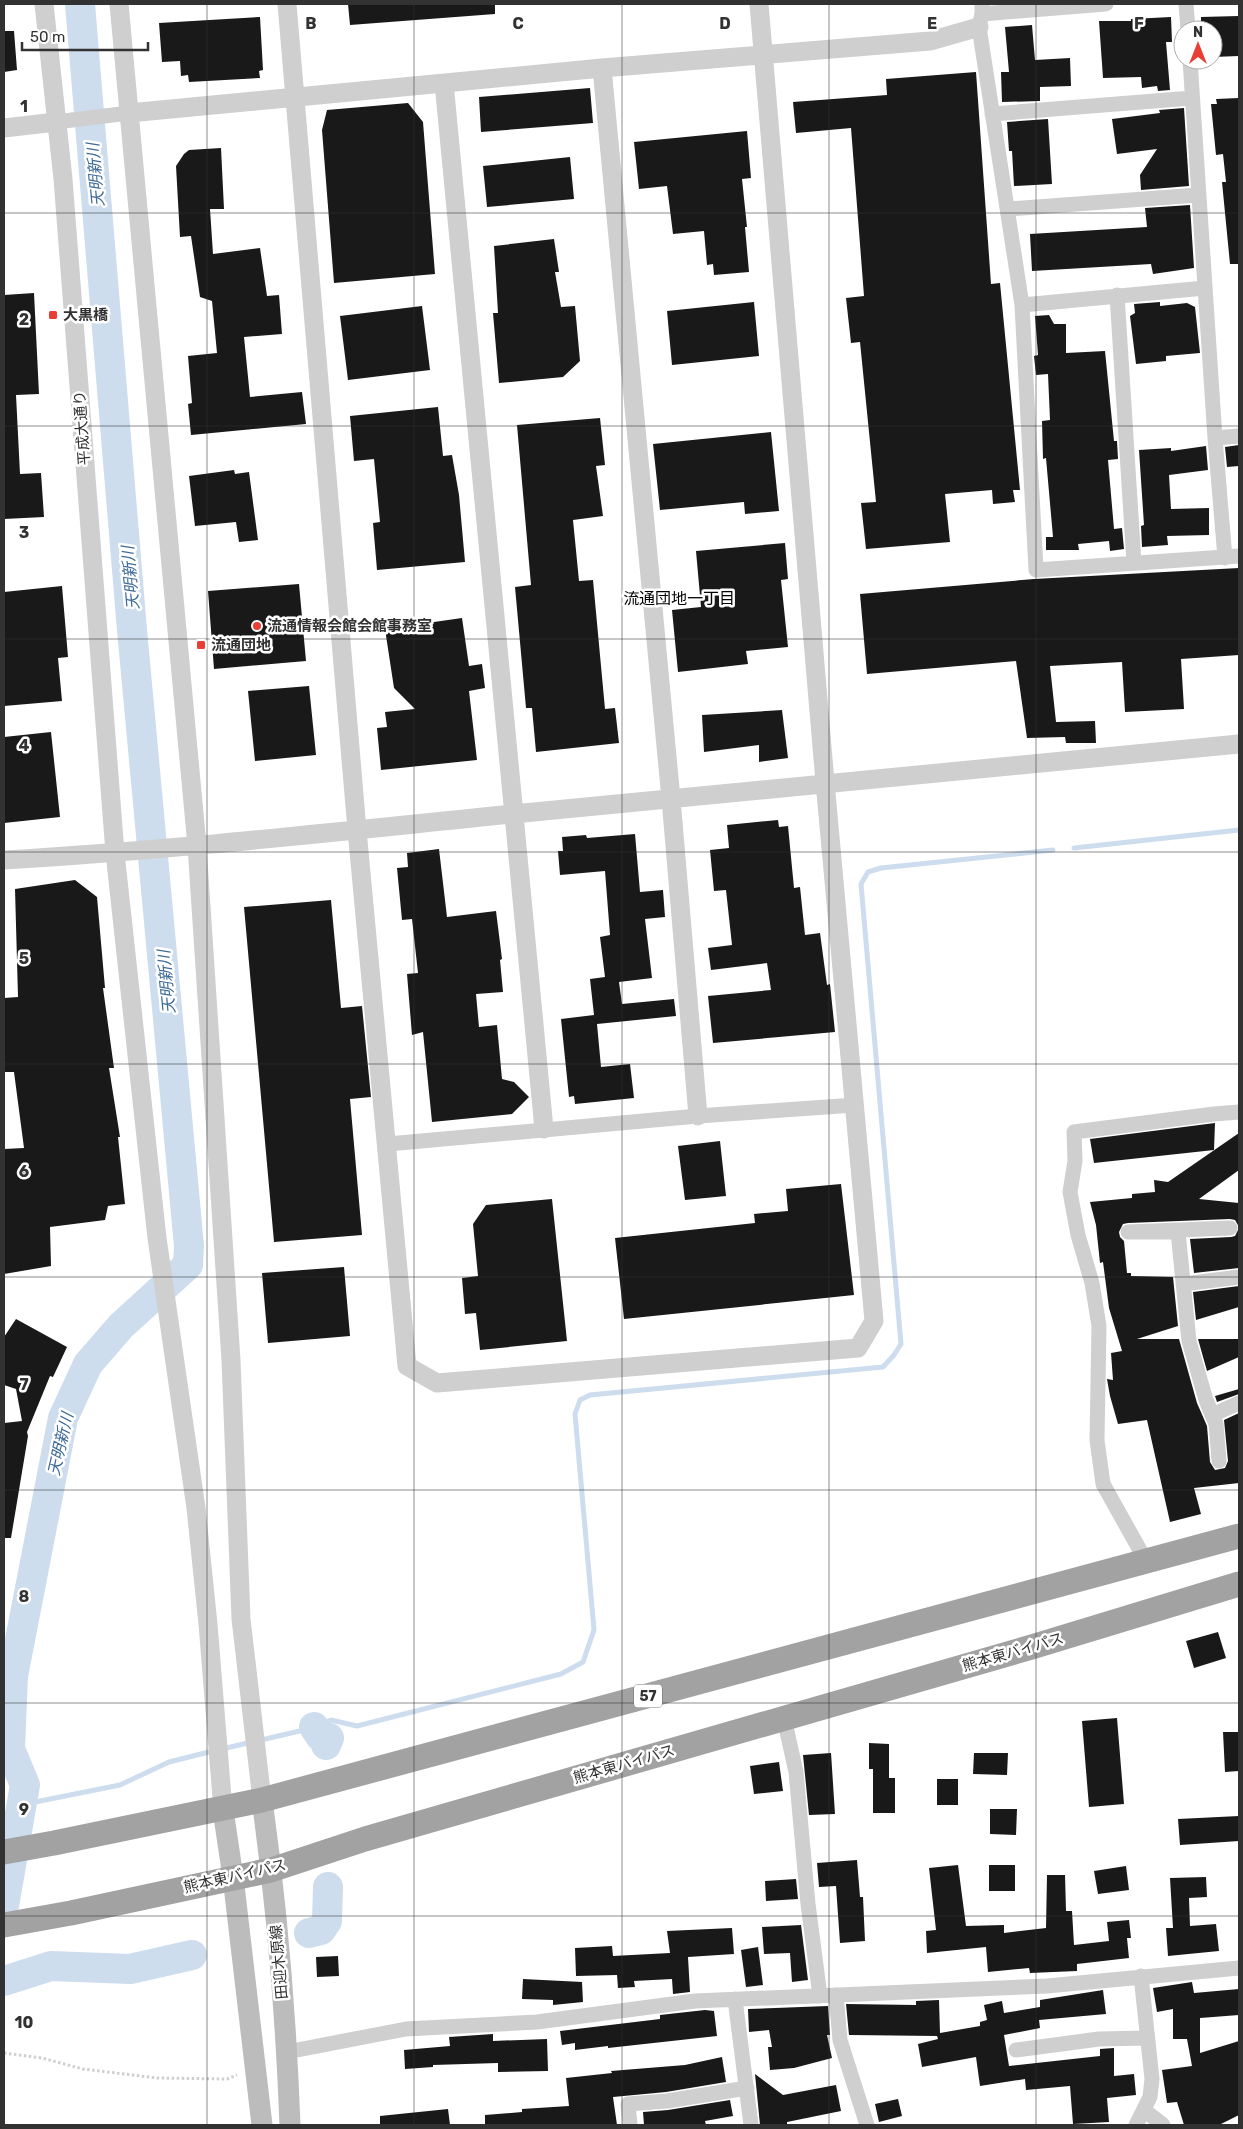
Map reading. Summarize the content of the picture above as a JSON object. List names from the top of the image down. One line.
{"streets":{"highway":["熊本東バイパス","57"],"main road":["田迎木原線"],"street":["平成大通り"]},"crossings":[["平成大通り","57"],["熊本東バイパス","田迎木原線"],["57","田迎木原線"]],"districts":["流通団地一丁目"],"water":["天明新川"],"places":{"transit":["大黒橋","流通団地"],"other":["流通情報会館会館事務室"]},"scale_bar":"50 m","north":"top","grid":{"columns":["B","C","D","E","F"],"rows":["1","2","3","4","5","6","7","8","9","10"]}}
